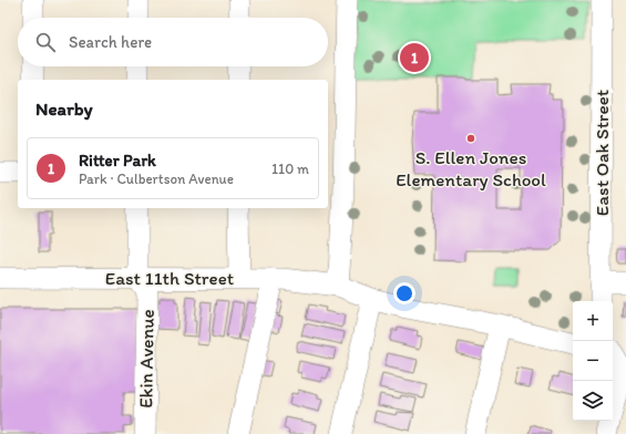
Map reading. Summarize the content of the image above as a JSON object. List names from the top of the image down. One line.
{"streets":{"street":["East Oak Street","East 11th Street","Ekin Avenue"]},"crossings":[["East 11th Street","Ekin Avenue"]],"places":["S. Ellen Jones Elementary School"],"page":{"search":"Search here","pins":"1","heading":"Nearby","list":[{"mark":"1","name":"Ritter Park","note":"Park · Culbertson Avenue","value":"110 m"}],"map_buttons":["+","−"]}}
